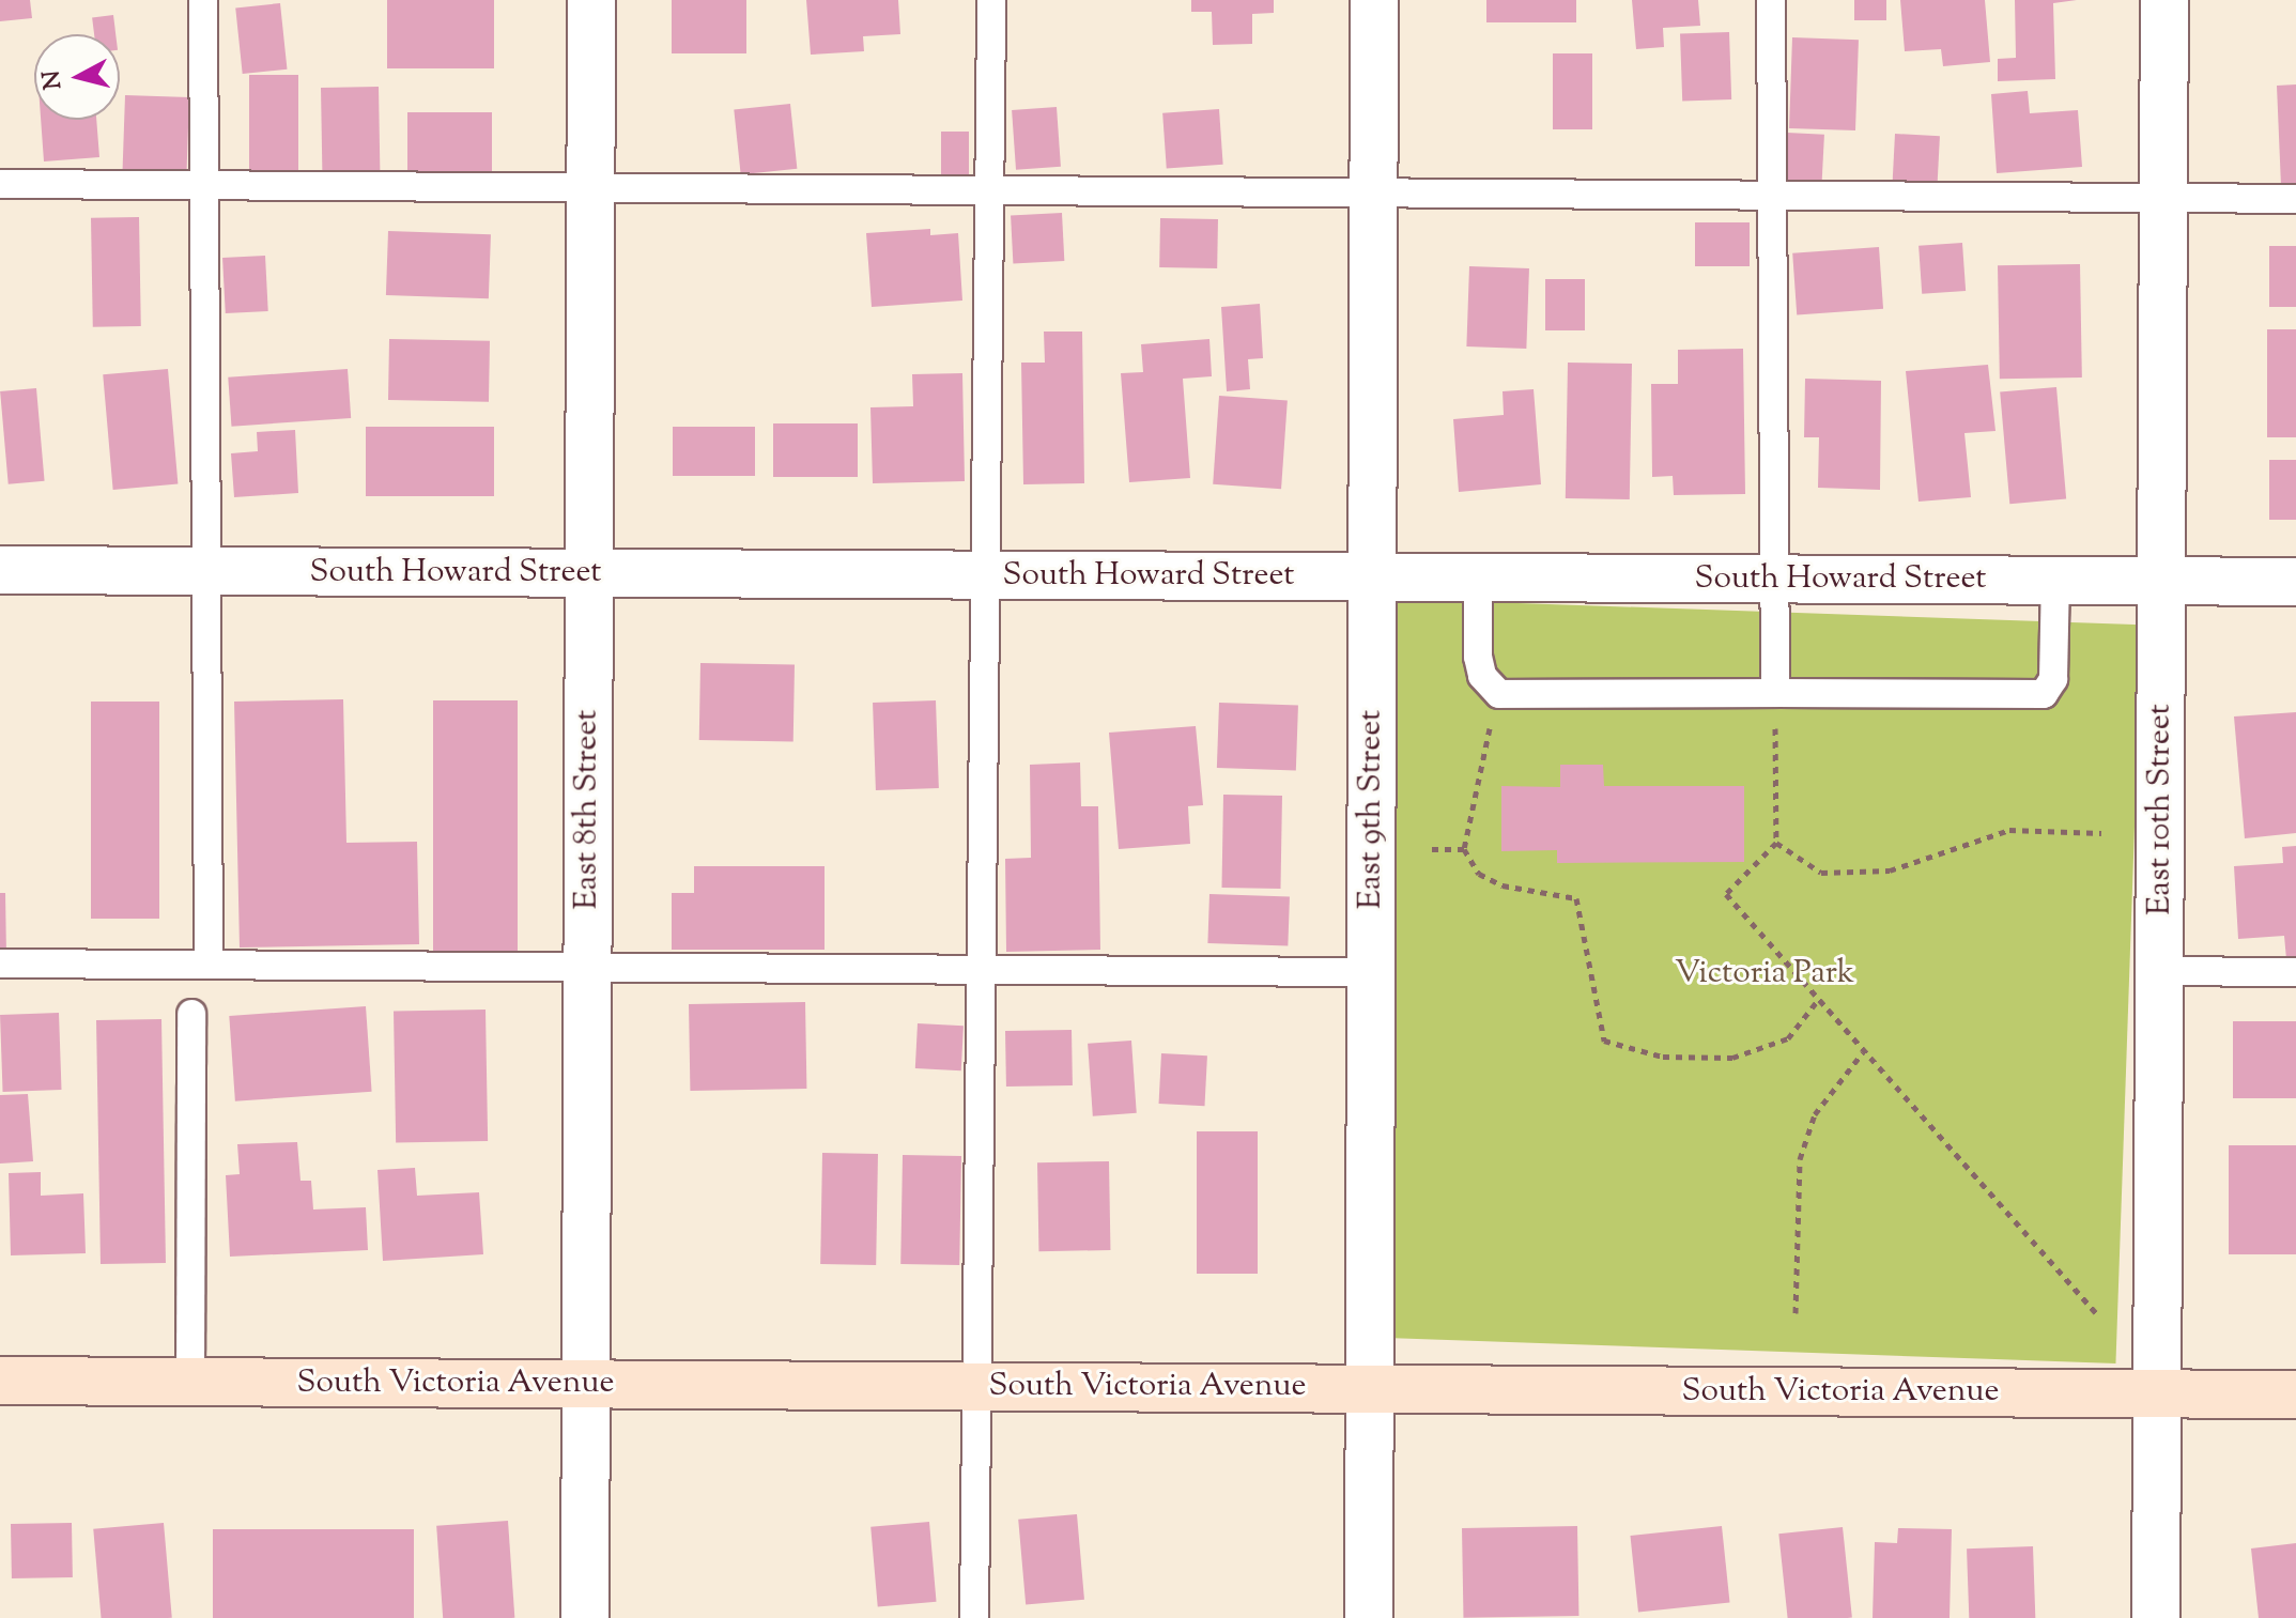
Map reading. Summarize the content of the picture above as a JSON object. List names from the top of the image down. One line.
{"streets":{"street":["South Howard Street","East 8th Street","East 9th Street","East 10th Street","South Victoria Avenue"]},"crossings":[["South Howard Street","East 8th Street"],["South Howard Street","East 9th Street"],["South Howard Street","East 10th Street"],["East 8th Street","South Victoria Avenue"],["East 9th Street","South Victoria Avenue"],["East 10th Street","South Victoria Avenue"]],"parks":["Victoria Park"],"north":"left"}
